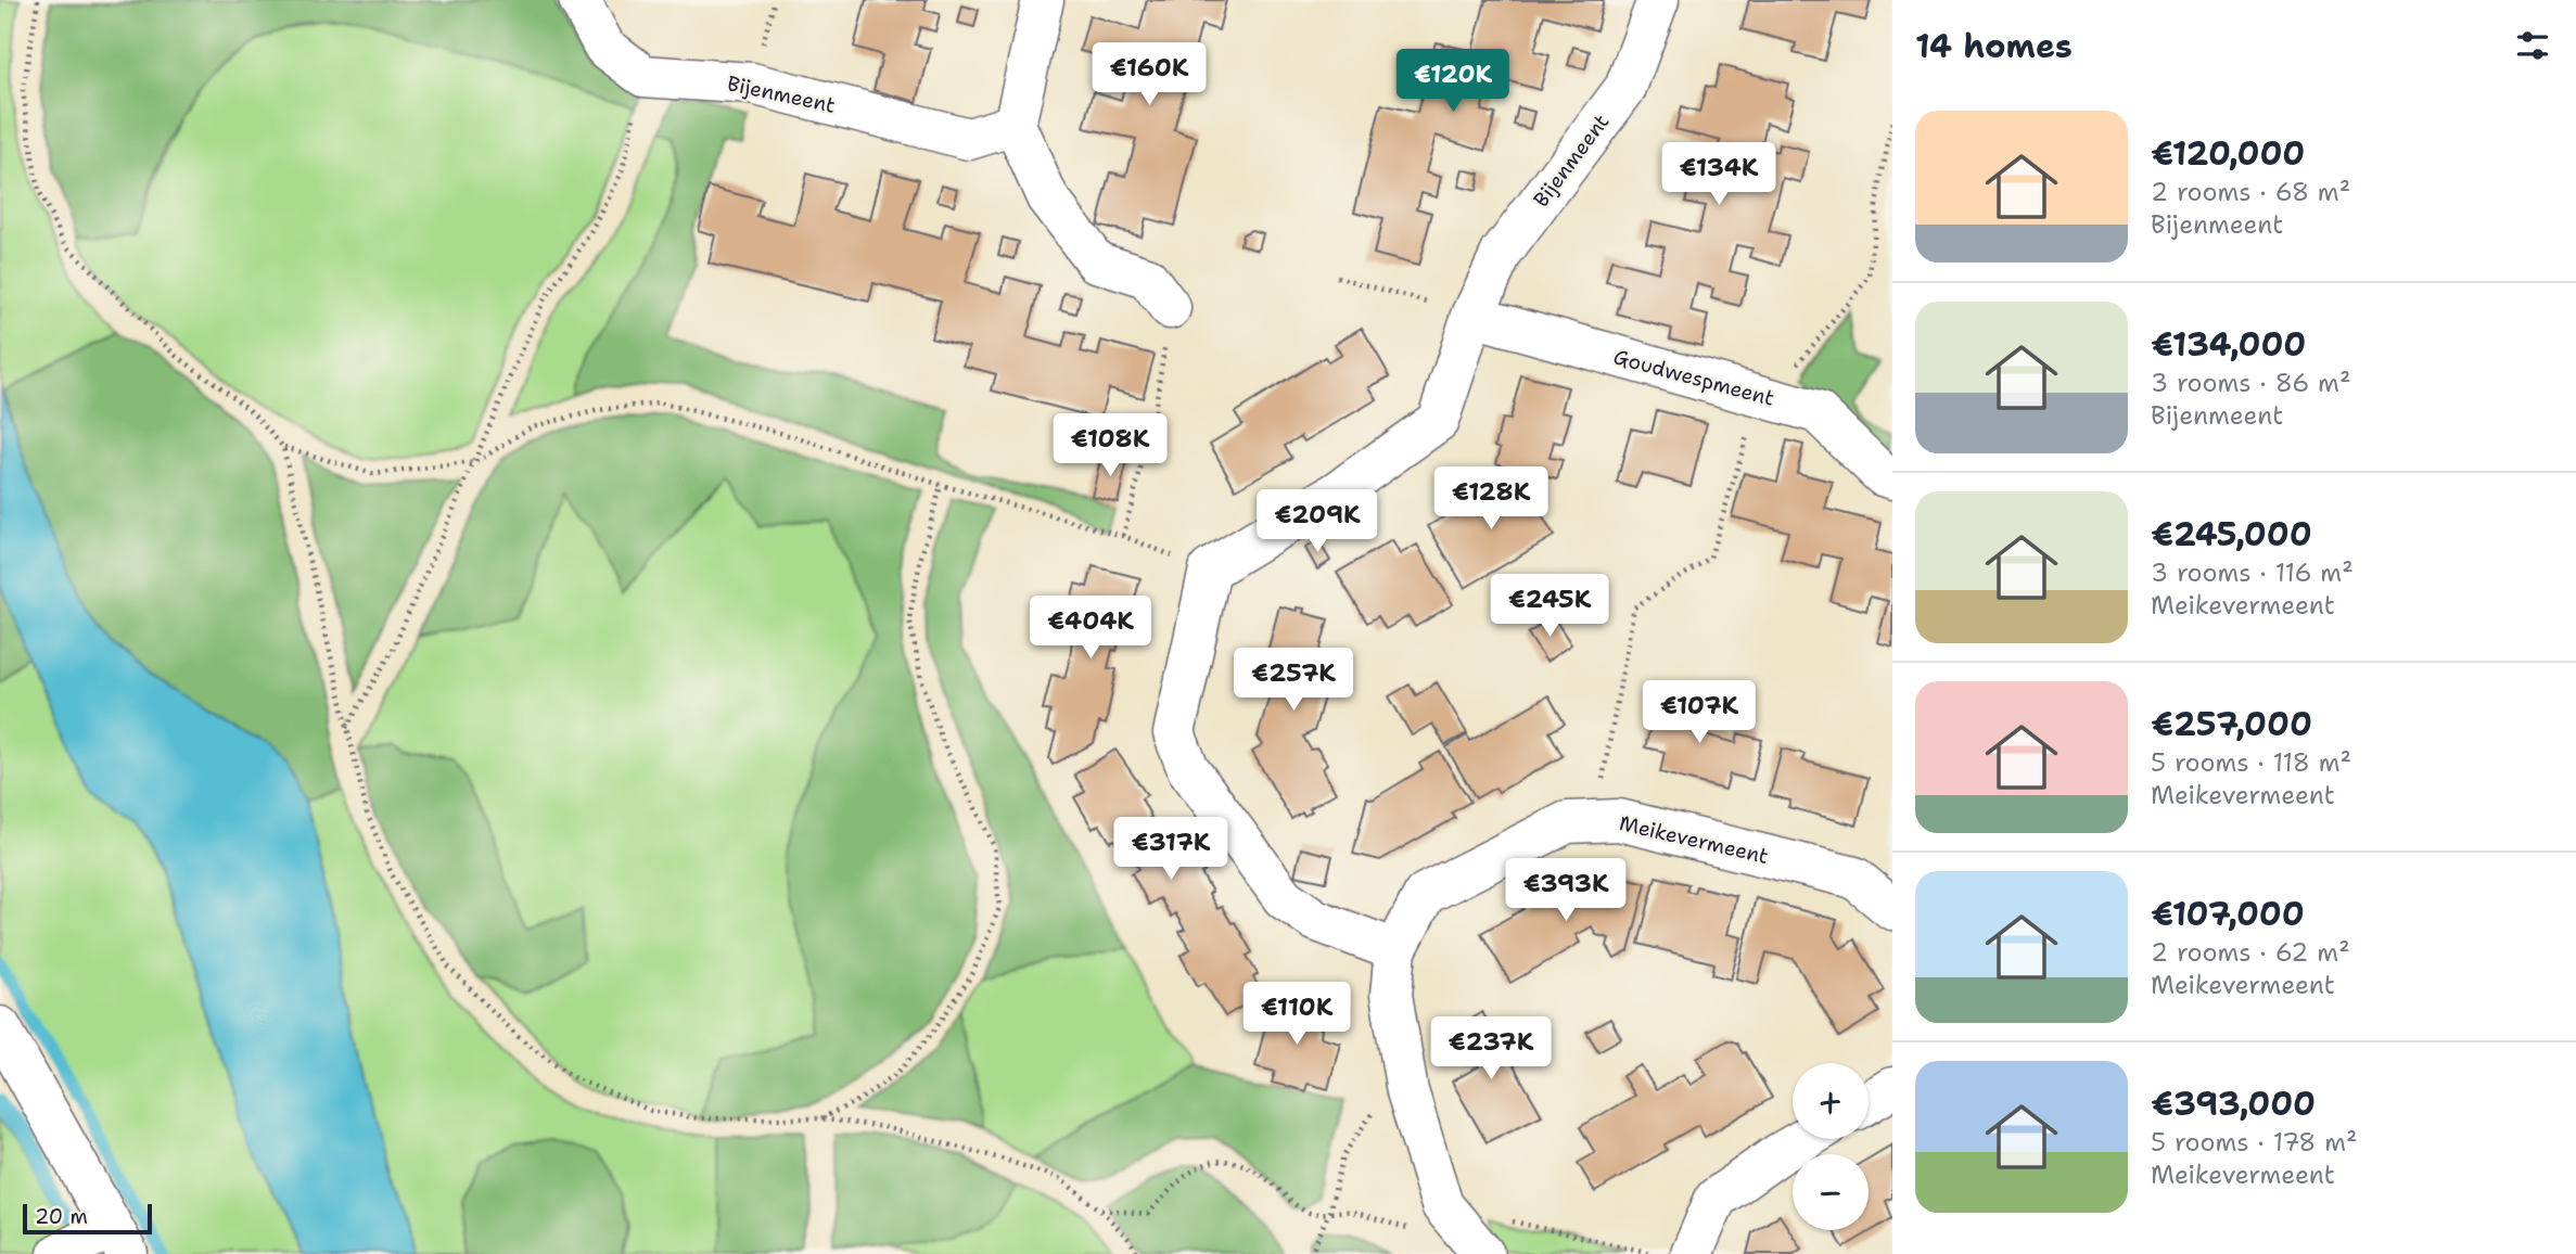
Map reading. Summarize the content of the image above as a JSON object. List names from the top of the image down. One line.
{"streets":{"street":["Bijenmeent","Goudwespmeent","Meikevermeent"]},"crossings":[["Bijenmeent","Goudwespmeent"]],"scale_bar":"20 m","page":{"heading":"14 homes","price":["€160K","€120K","€134K","€108K","€128K","€209K","€245K","€404K","€257K","€107K","€317K","€393K","€110K","€237K"],"list":[{"name":"€120,000","note":"2 rooms · 68 m² · Bijenmeent"},{"name":"€134,000","note":"3 rooms · 86 m² · Bijenmeent"},{"name":"€245,000","note":"3 rooms · 116 m² · Meikevermeent"},{"name":"€257,000","note":"5 rooms · 118 m² · Meikevermeent"},{"name":"€107,000","note":"2 rooms · 62 m² · Meikevermeent"},{"name":"€393,000","note":"5 rooms · 178 m² · Meikevermeent"}],"map_buttons":["+","−"],"scale":"20 m"}}
